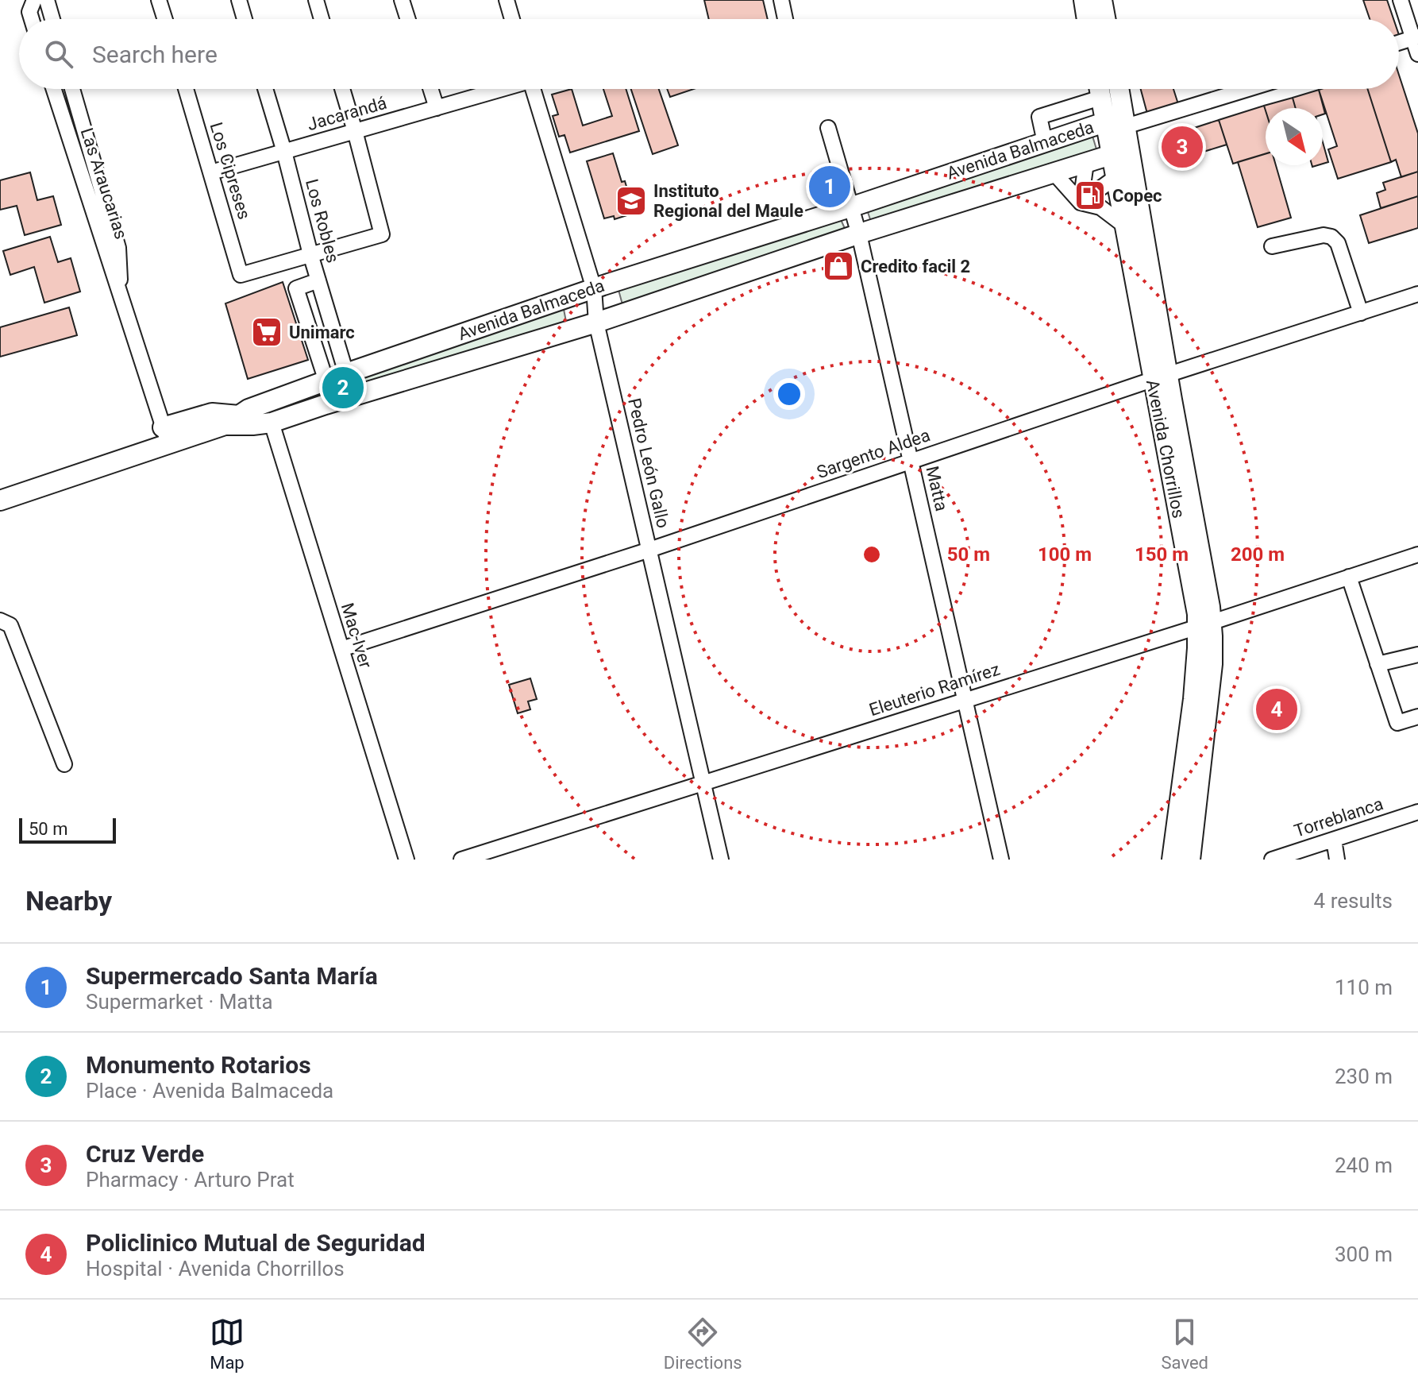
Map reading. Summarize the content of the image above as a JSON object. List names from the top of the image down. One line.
{"streets":{"main road":["Avenida Balmaceda","Avenida Chorrillos"],"street":["Jacarandá","Los Cipreses","Las Araucarias","Los Robles","Sargento Aldea","Pedro León Gallo","Matta","Mac-Iver","Eleuterio Ramírez","Torreblanca"]},"crossings":[["Jacarandá","Los Cipreses"],["Jacarandá","Los Robles"],["Avenida Balmaceda","Las Araucarias"],["Avenida Balmaceda","Los Robles"],["Avenida Balmaceda","Avenida Chorrillos"],["Avenida Balmaceda","Pedro León Gallo"],["Avenida Balmaceda","Matta"],["Avenida Balmaceda","Mac-Iver"],["Los Cipreses","Los Robles"],["Avenida Chorrillos","Sargento Aldea"],["Avenida Chorrillos","Eleuterio Ramírez"],["Sargento Aldea","Pedro León Gallo"],["Sargento Aldea","Matta"],["Sargento Aldea","Mac-Iver"],["Pedro León Gallo","Eleuterio Ramírez"],["Matta","Eleuterio Ramírez"]],"places":{"fuel station":["Copec"],"school or university":["Instituto Regional del Maule"],"shop":["Credito facil 2"],"supermarket":["Unimarc"]},"scale_bar":"50 m","north":"bottom right","page":{"search":"Search here","pins":["3","1","2","4"],"scale":"50 m","heading":["Nearby","4 results"],"list":[{"mark":"1","name":"Supermercado Santa María","note":"Supermarket · Matta","value":"110 m"},{"mark":"2","name":"Monumento Rotarios","note":"Place · Avenida Balmaceda","value":"230 m"},{"mark":"3","name":"Cruz Verde","note":"Pharmacy · Arturo Prat","value":"240 m"},{"mark":"4","name":"Policlinico Mutual de Seguridad","note":"Hospital · Avenida Chorrillos","value":"300 m"}],"nav":["Map","Directions","Saved"]},"rings":["50 m","100 m","150 m","200 m"]}
